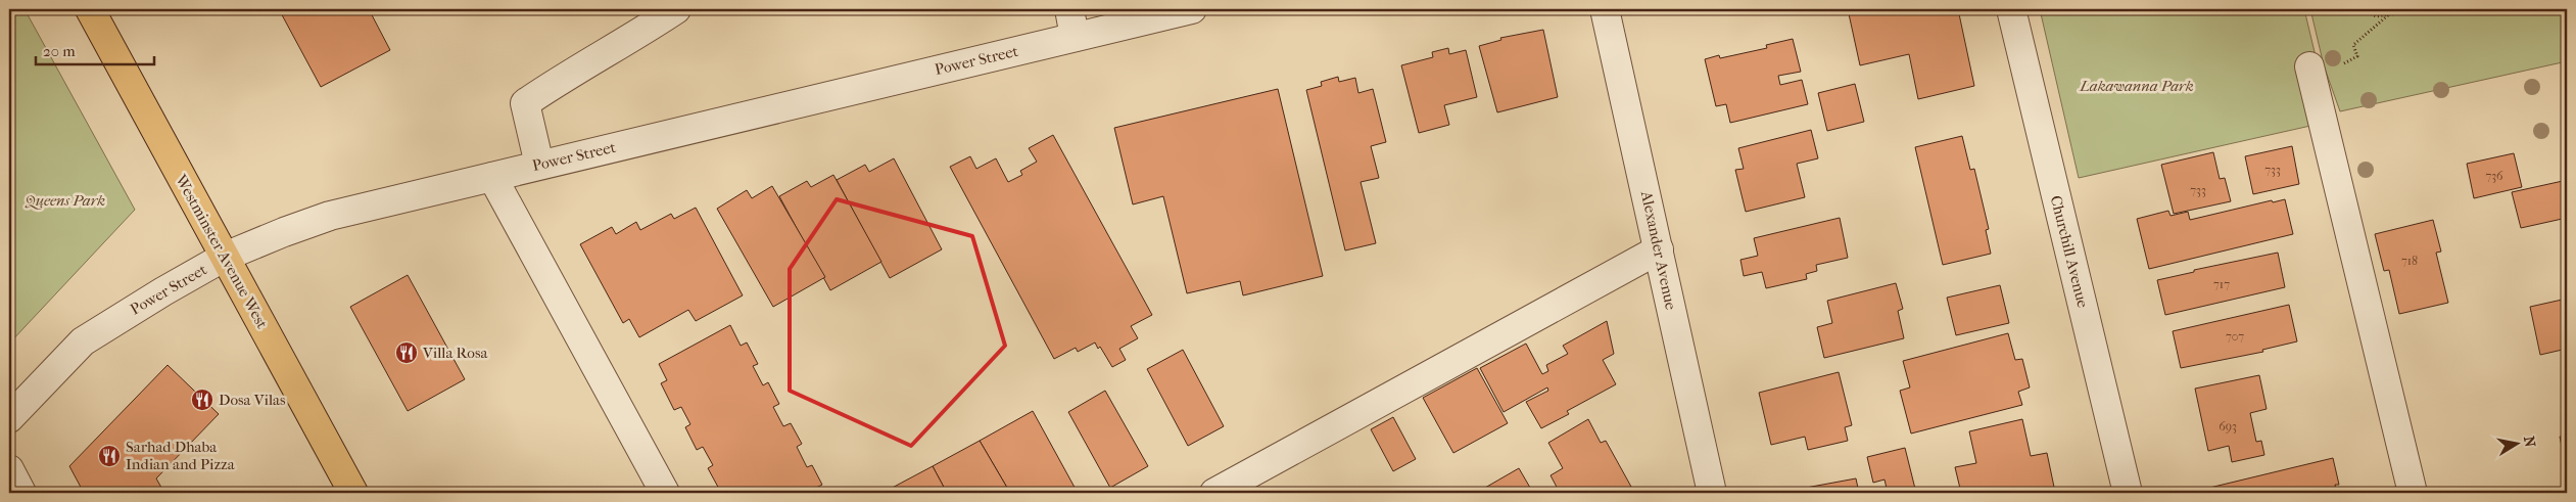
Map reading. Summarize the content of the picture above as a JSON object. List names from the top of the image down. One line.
{"streets":{"main road":["Westminster Avenue West"],"street":["Power Street","Alexander Avenue","Churchill Avenue"]},"crossings":[["Power Street","Westminster Avenue West"]],"parks":["Lakawanna Park","Queens Park"],"places":{"restaurant":["Villa Rosa","Dosa Vilas","Sarhad Dhaba Indian and Pizza"]},"house_numbers":["733","736","733","718","717","707","693"],"scale_bar":"20 m","north":"right"}
